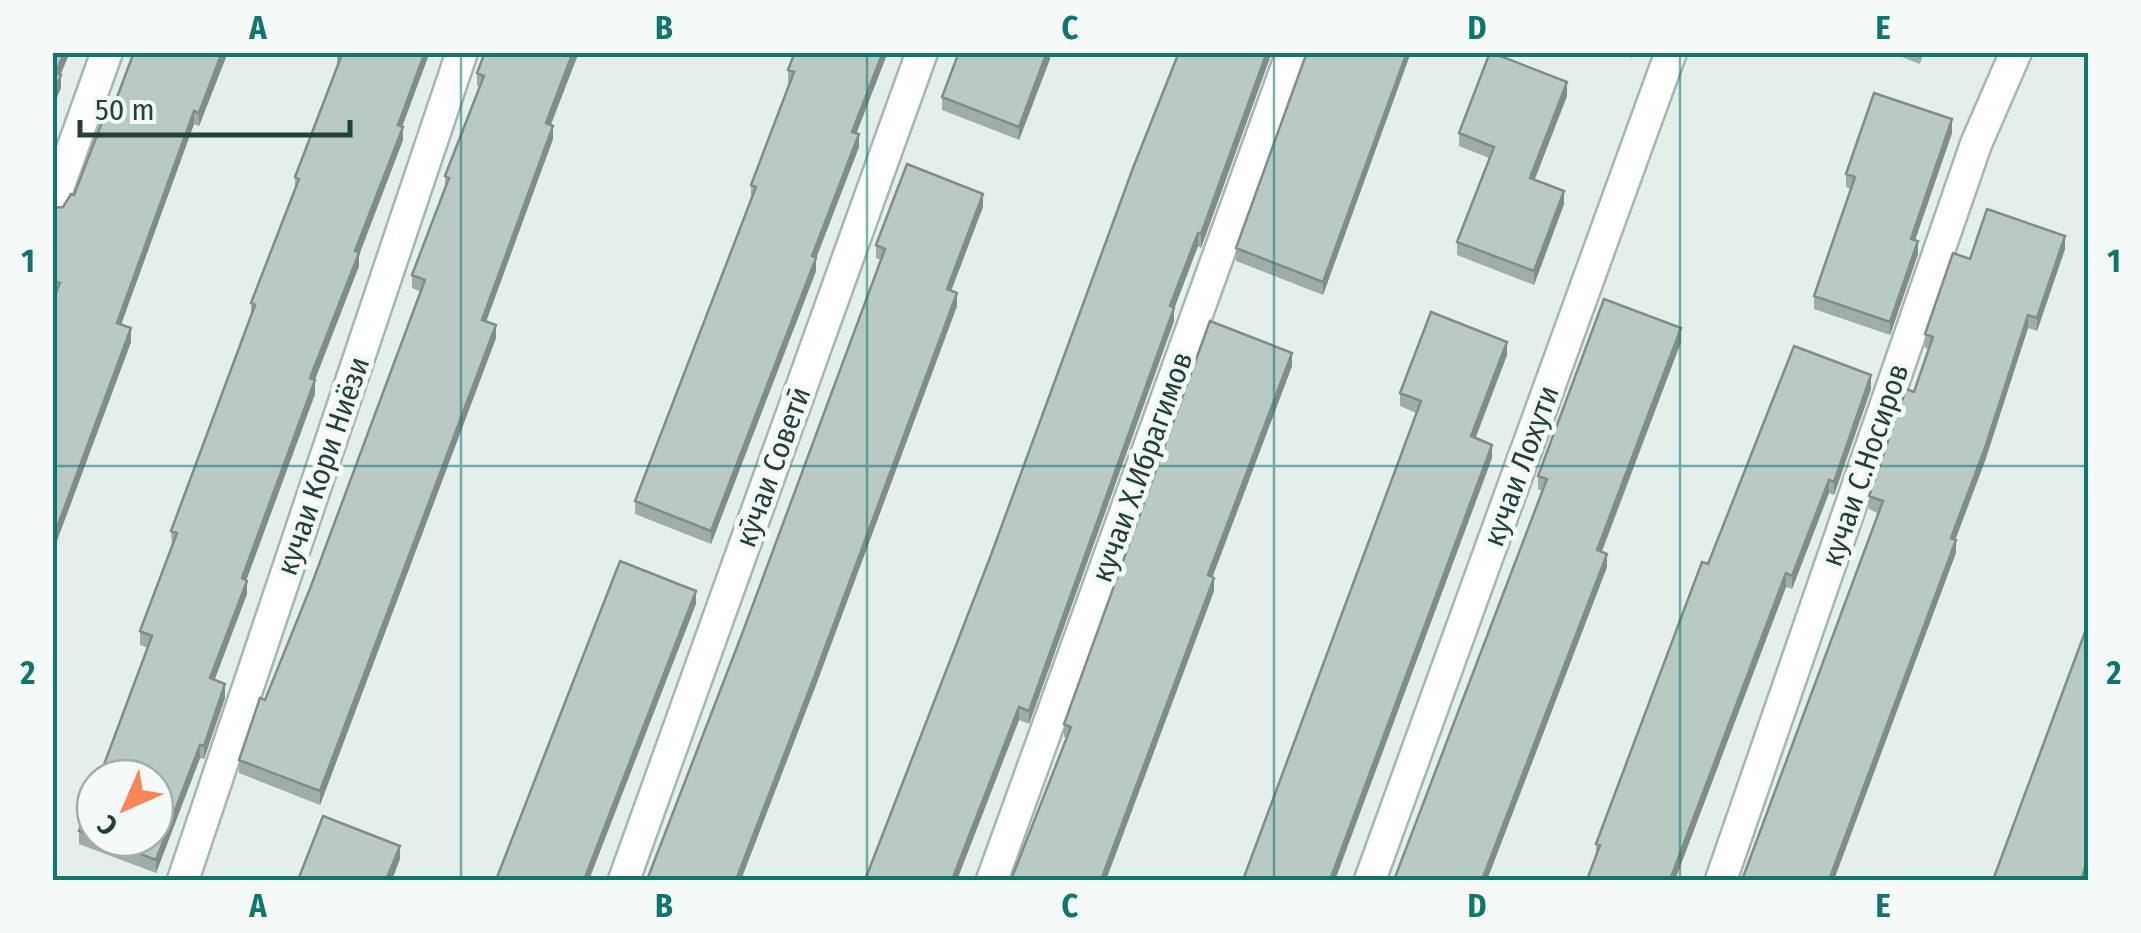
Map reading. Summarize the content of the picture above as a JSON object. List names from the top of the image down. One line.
{"streets":{"street":["кучаи С.Носиров","кучаи Кори Ниёзи","кучаи Лохути","кӯчаи Советӣ","кучаи Х.Ибрагимов"]},"scale_bar":"50 m","north":"bottom left","grid":{"columns":["A","B","C","D","E"],"rows":["1","2"]}}
